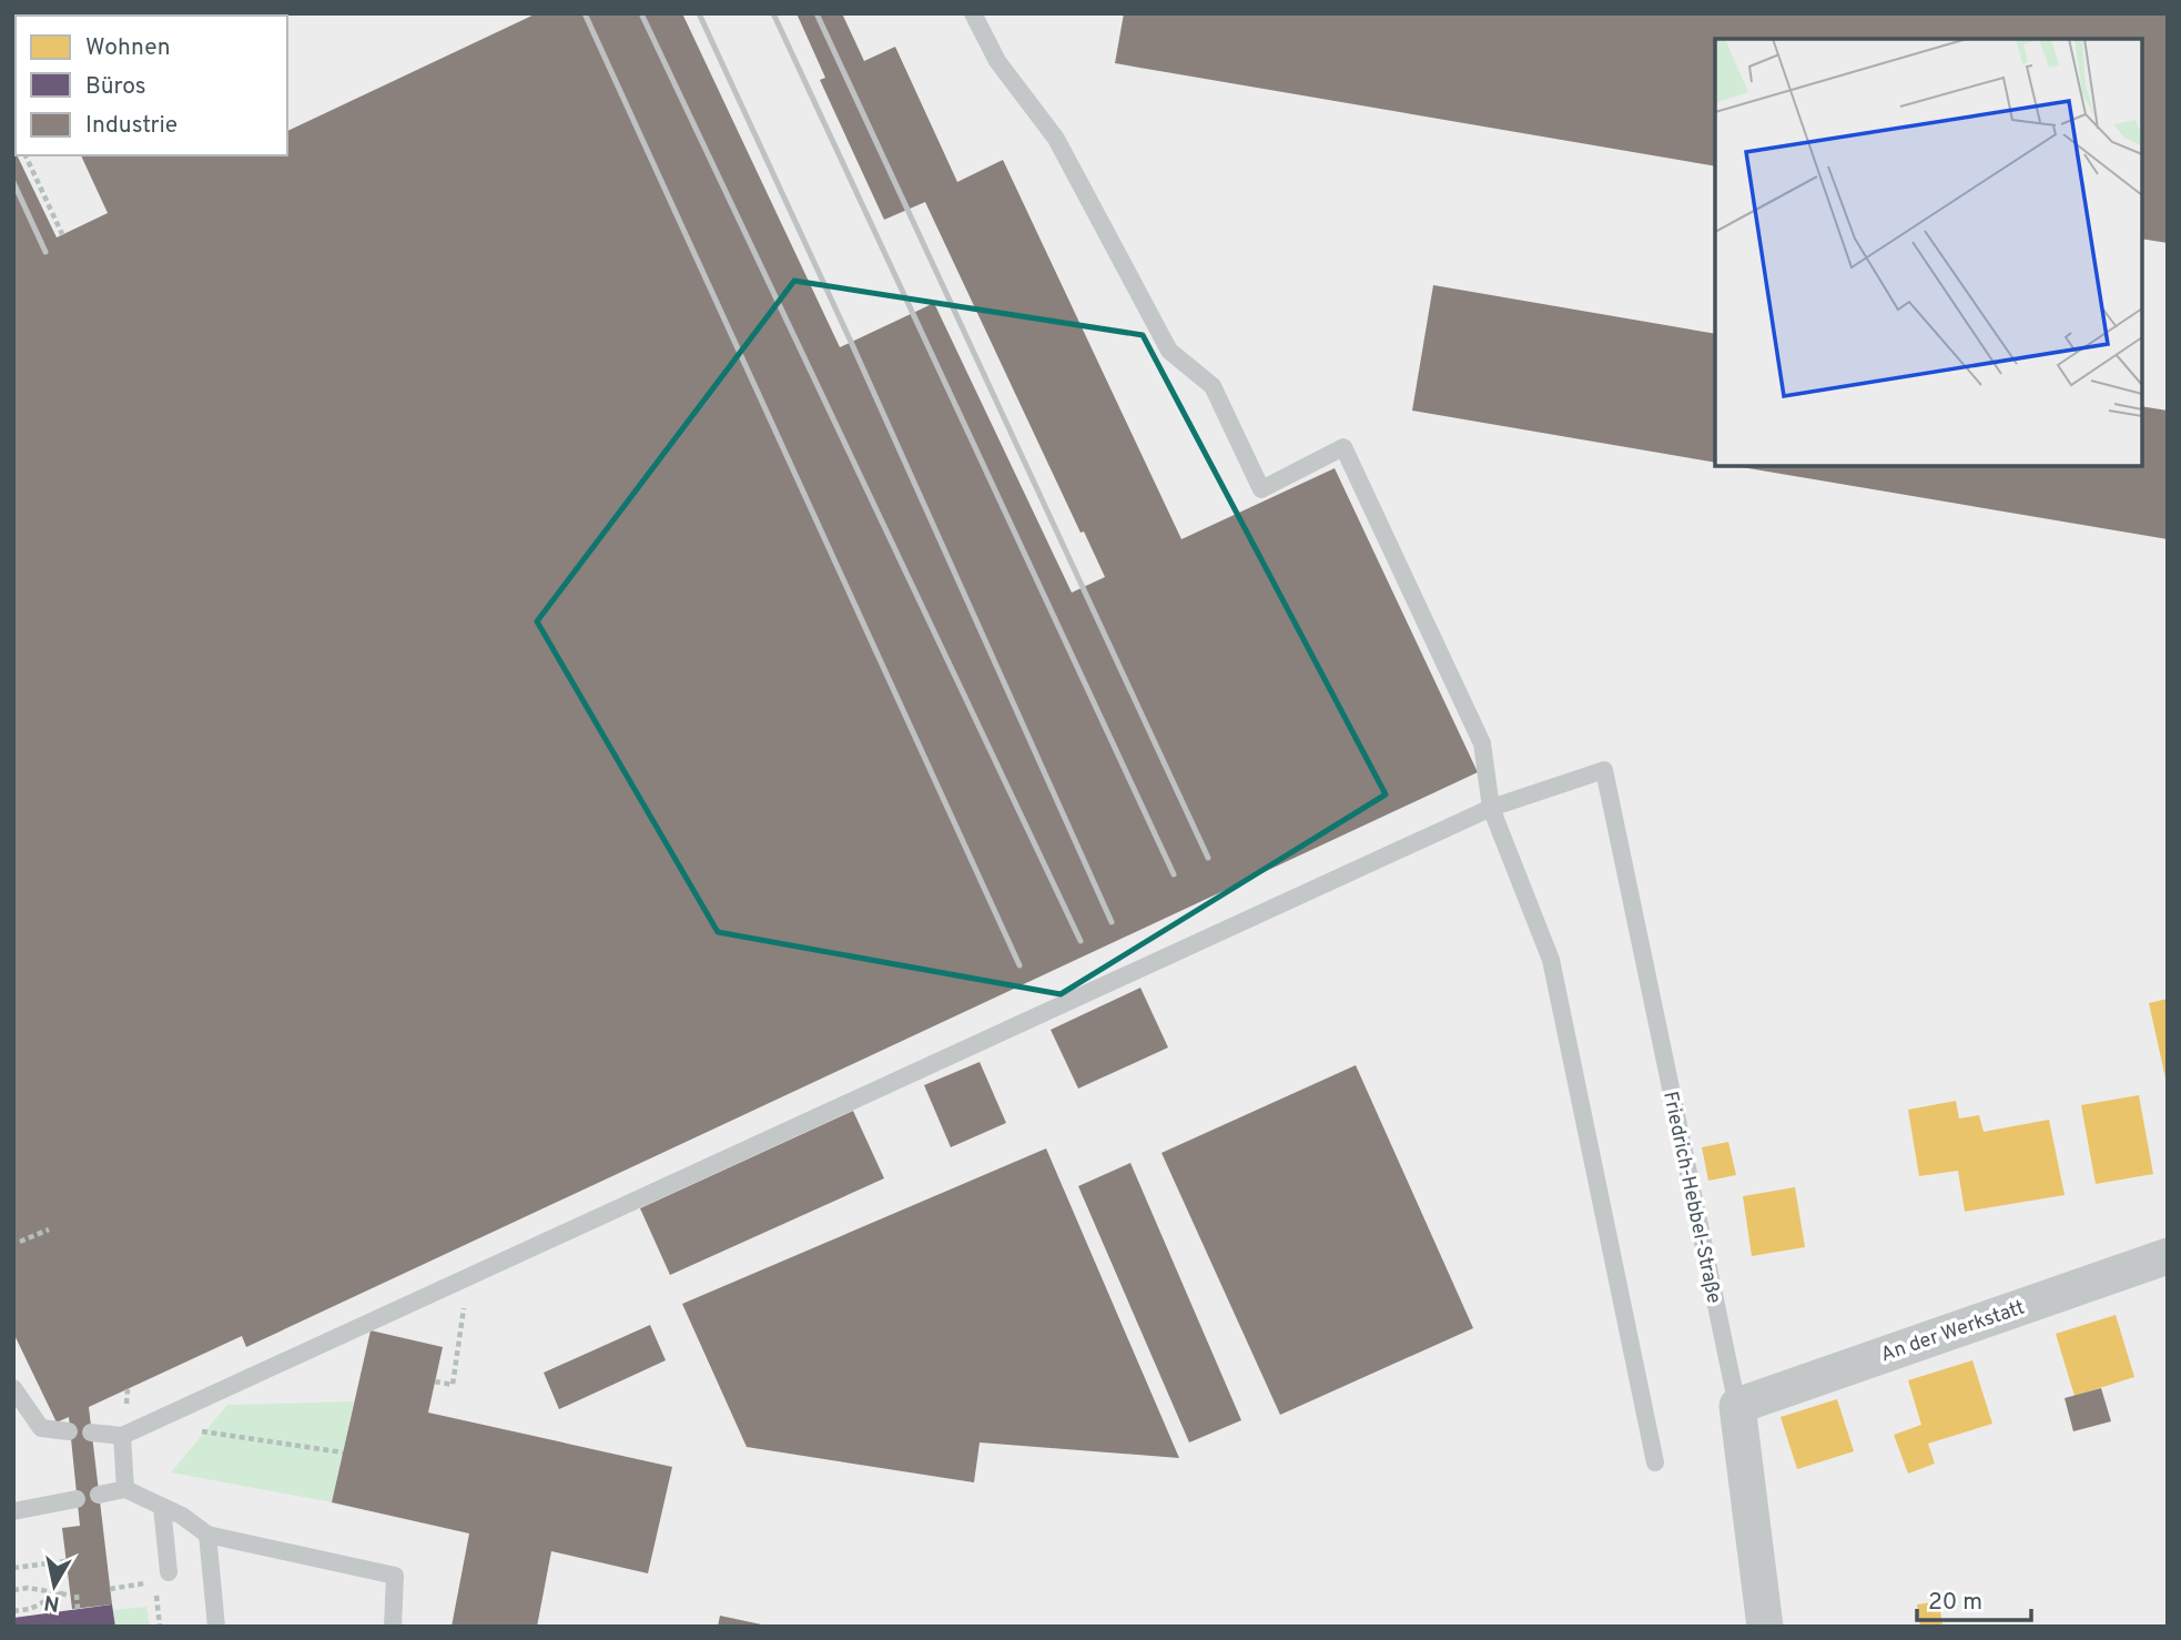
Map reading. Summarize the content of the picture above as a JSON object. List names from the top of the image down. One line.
{"streets":{"street":["Friedrich-Hebbel-Straße","An der Werkstatt"]},"crossings":[["Friedrich-Hebbel-Straße","An der Werkstatt"]],"legend":["Wohnen","Büros","Industrie"],"scale_bar":"20 m","north":"bottom"}
